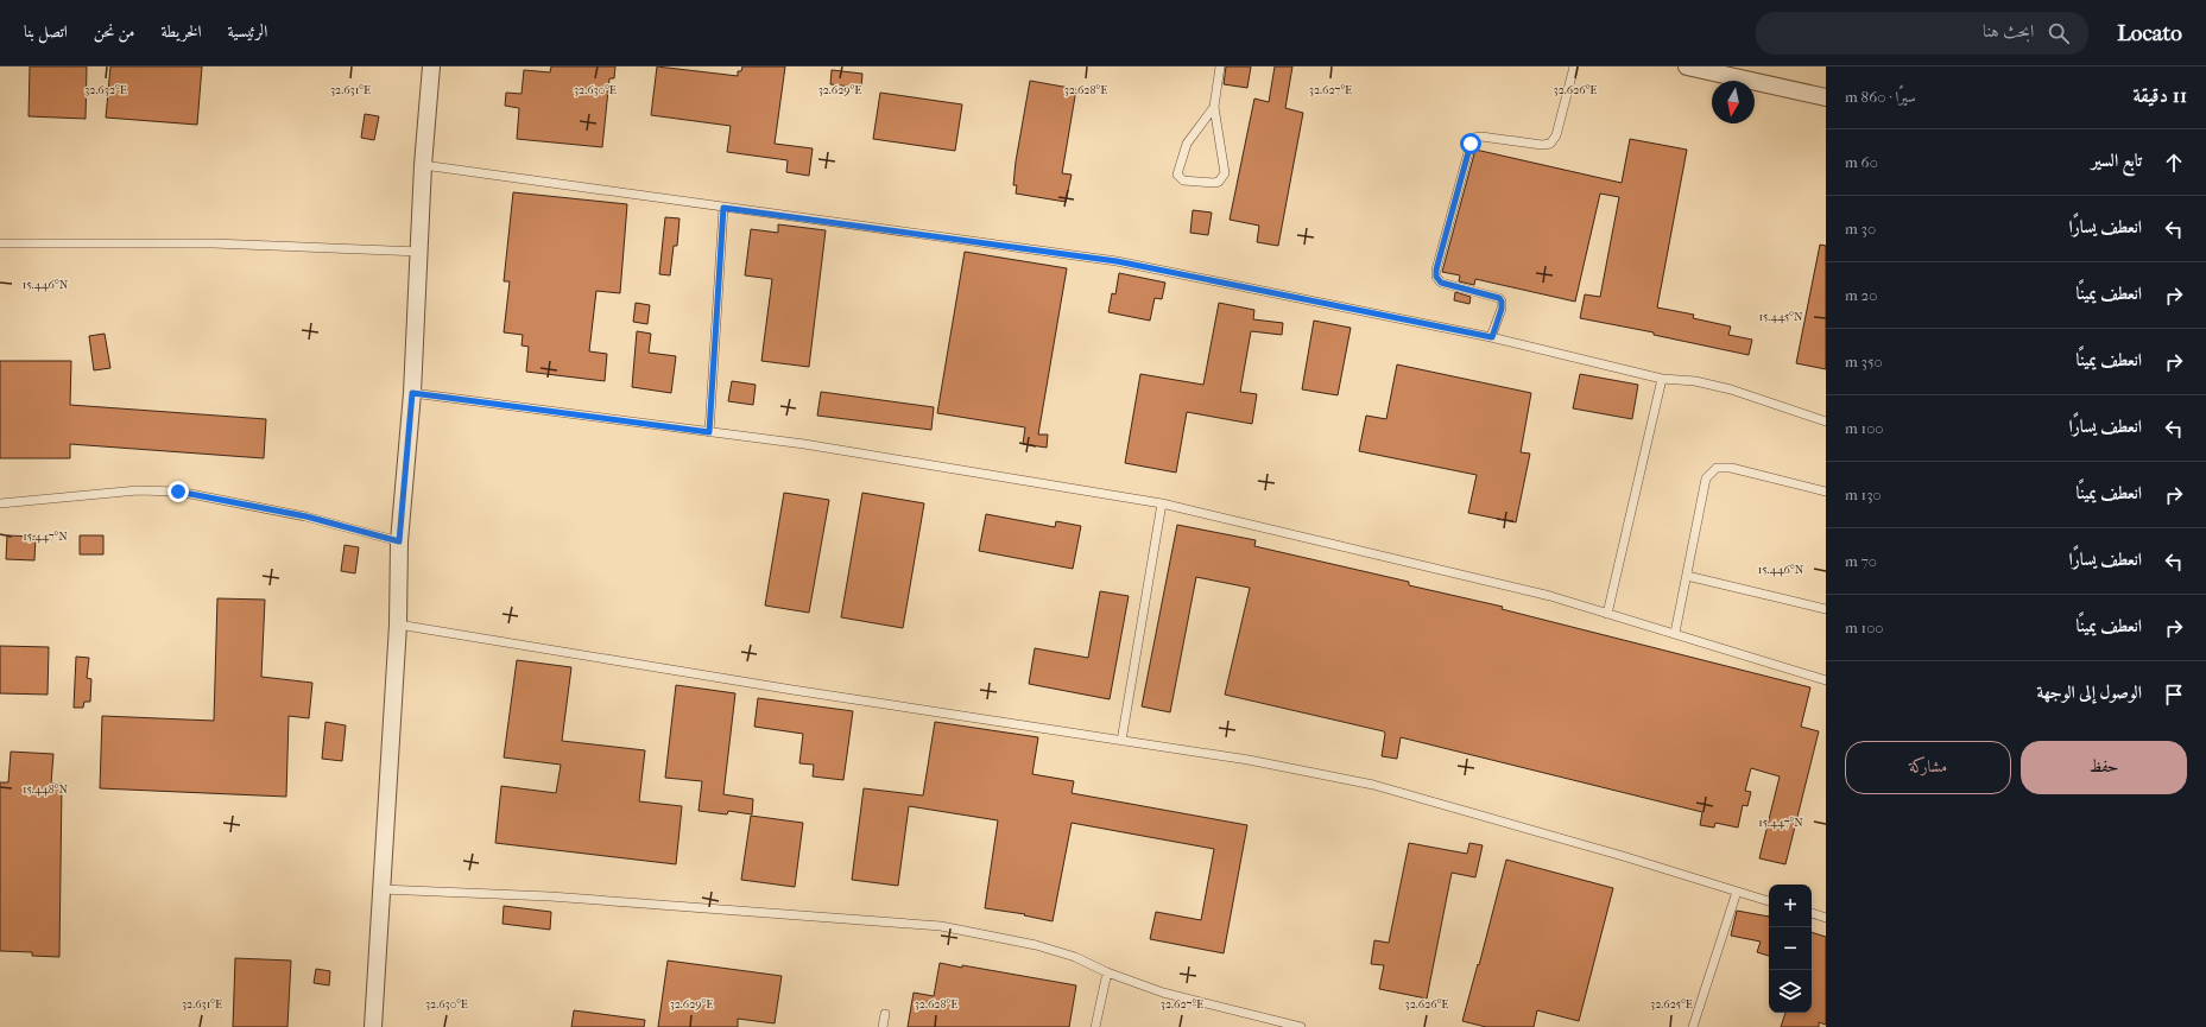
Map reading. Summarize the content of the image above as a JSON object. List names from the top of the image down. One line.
{"north":"bottom","page":{"header":"Locato","search":"ابحث هنا","nav":["الرئيسية","الخريطة","من نحن","اتصل بنا"],"heading":["11 دقيقة","سيرًا · 860 m"],"list":[["تابع السير","60 m"],["انعطف يسارًا","30 m"],["انعطف يمينًا","20 m"],["انعطف يمينًا","350 m"],["انعطف يسارًا","100 m"],["انعطف يمينًا","130 m"],["انعطف يسارًا","70 m"],["انعطف يمينًا","100 m"],"الوصول إلى الوجهة"],"buttons":["حفظ","مشاركة"],"map_buttons":["+","−"]},"coordinates":["32.632°E","32.631°E","32.630°E","32.629°E","32.628°E","32.627°E","32.626°E","15.446°N","15.445°N","15.447°N","15.448°N","32.625°E"]}
